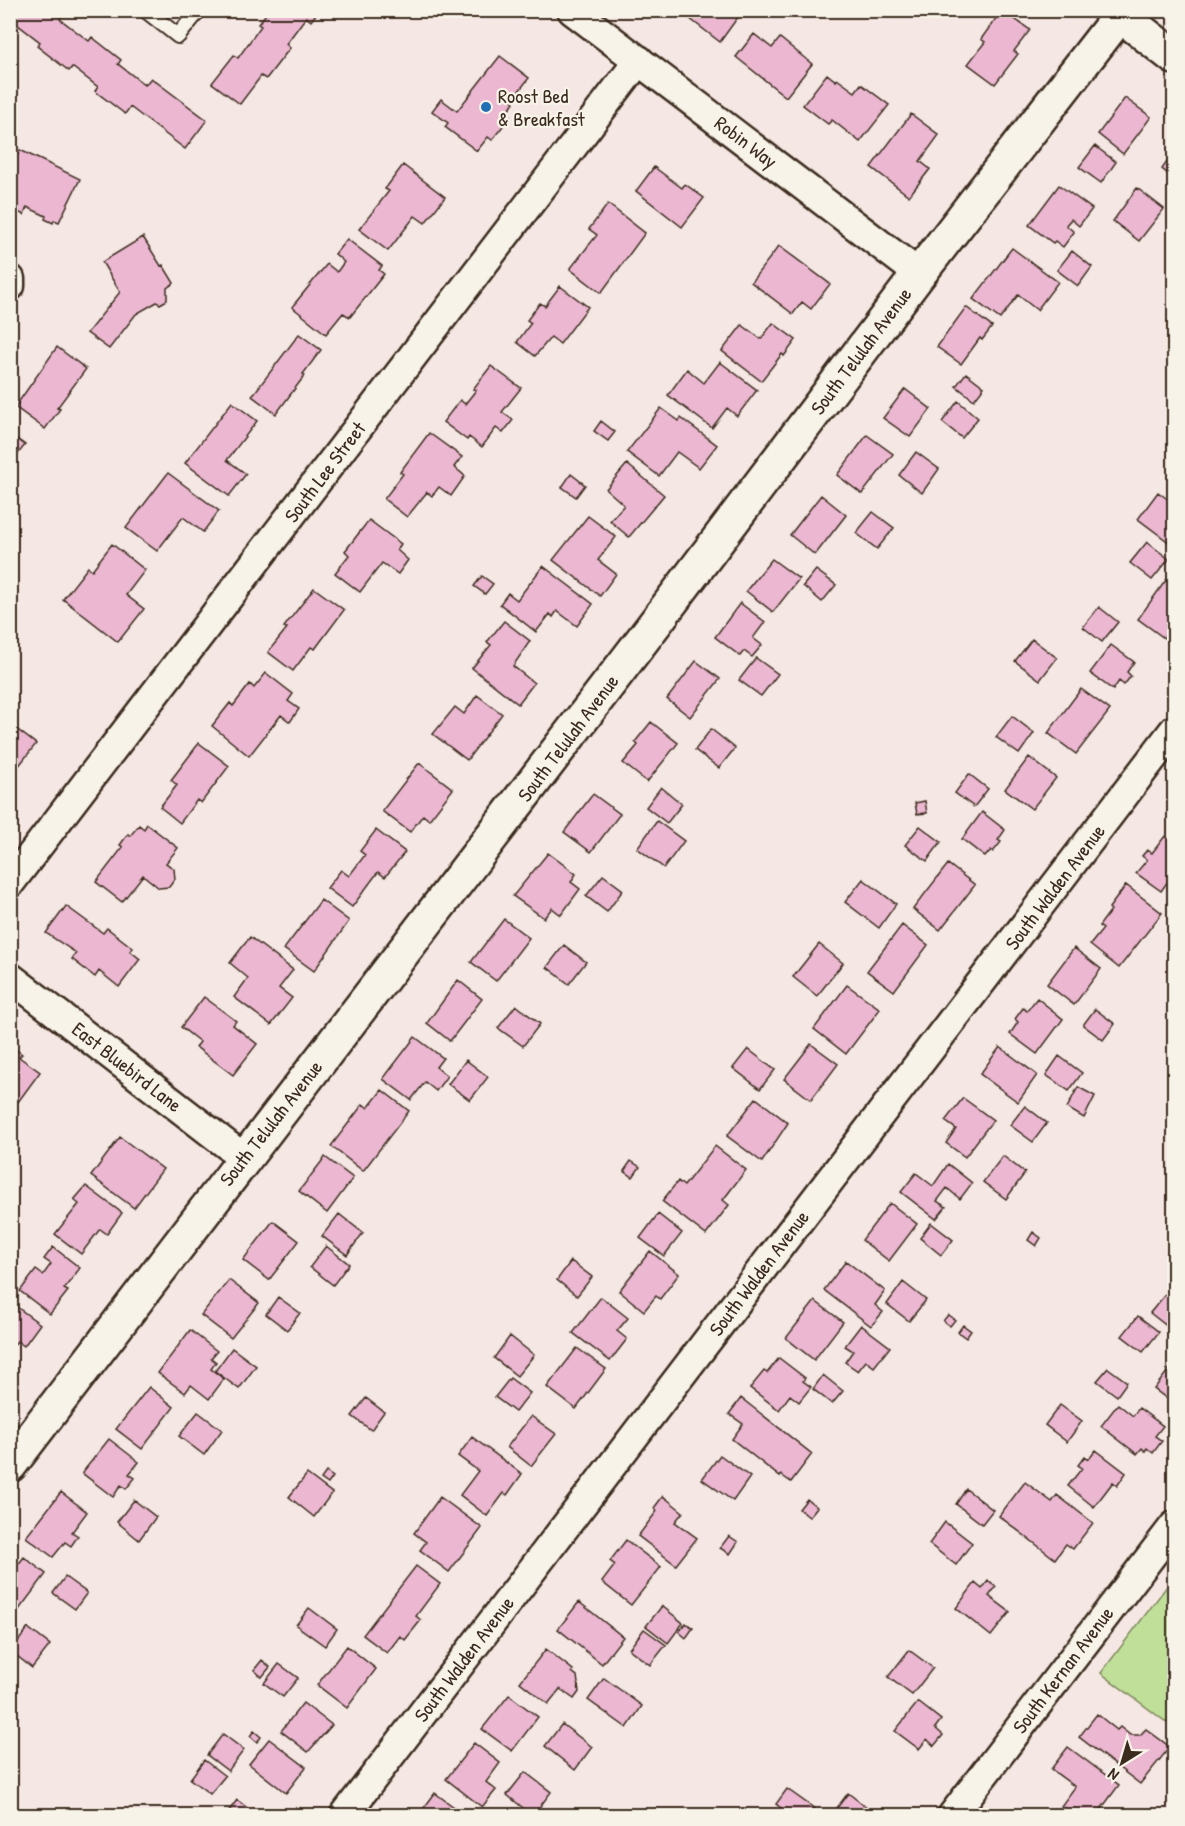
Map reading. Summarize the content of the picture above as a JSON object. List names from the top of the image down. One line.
{"streets":{"street":["Robin Way","South Telulah Avenue","South Lee Street","South Walden Avenue","East Bluebird Lane","South Kernan Avenue"]},"crossings":[["Robin Way","South Telulah Avenue"],["Robin Way","South Lee Street"],["South Telulah Avenue","East Bluebird Lane"]],"places":["Roost Bed & Breakfast"],"north":"bottom left"}
